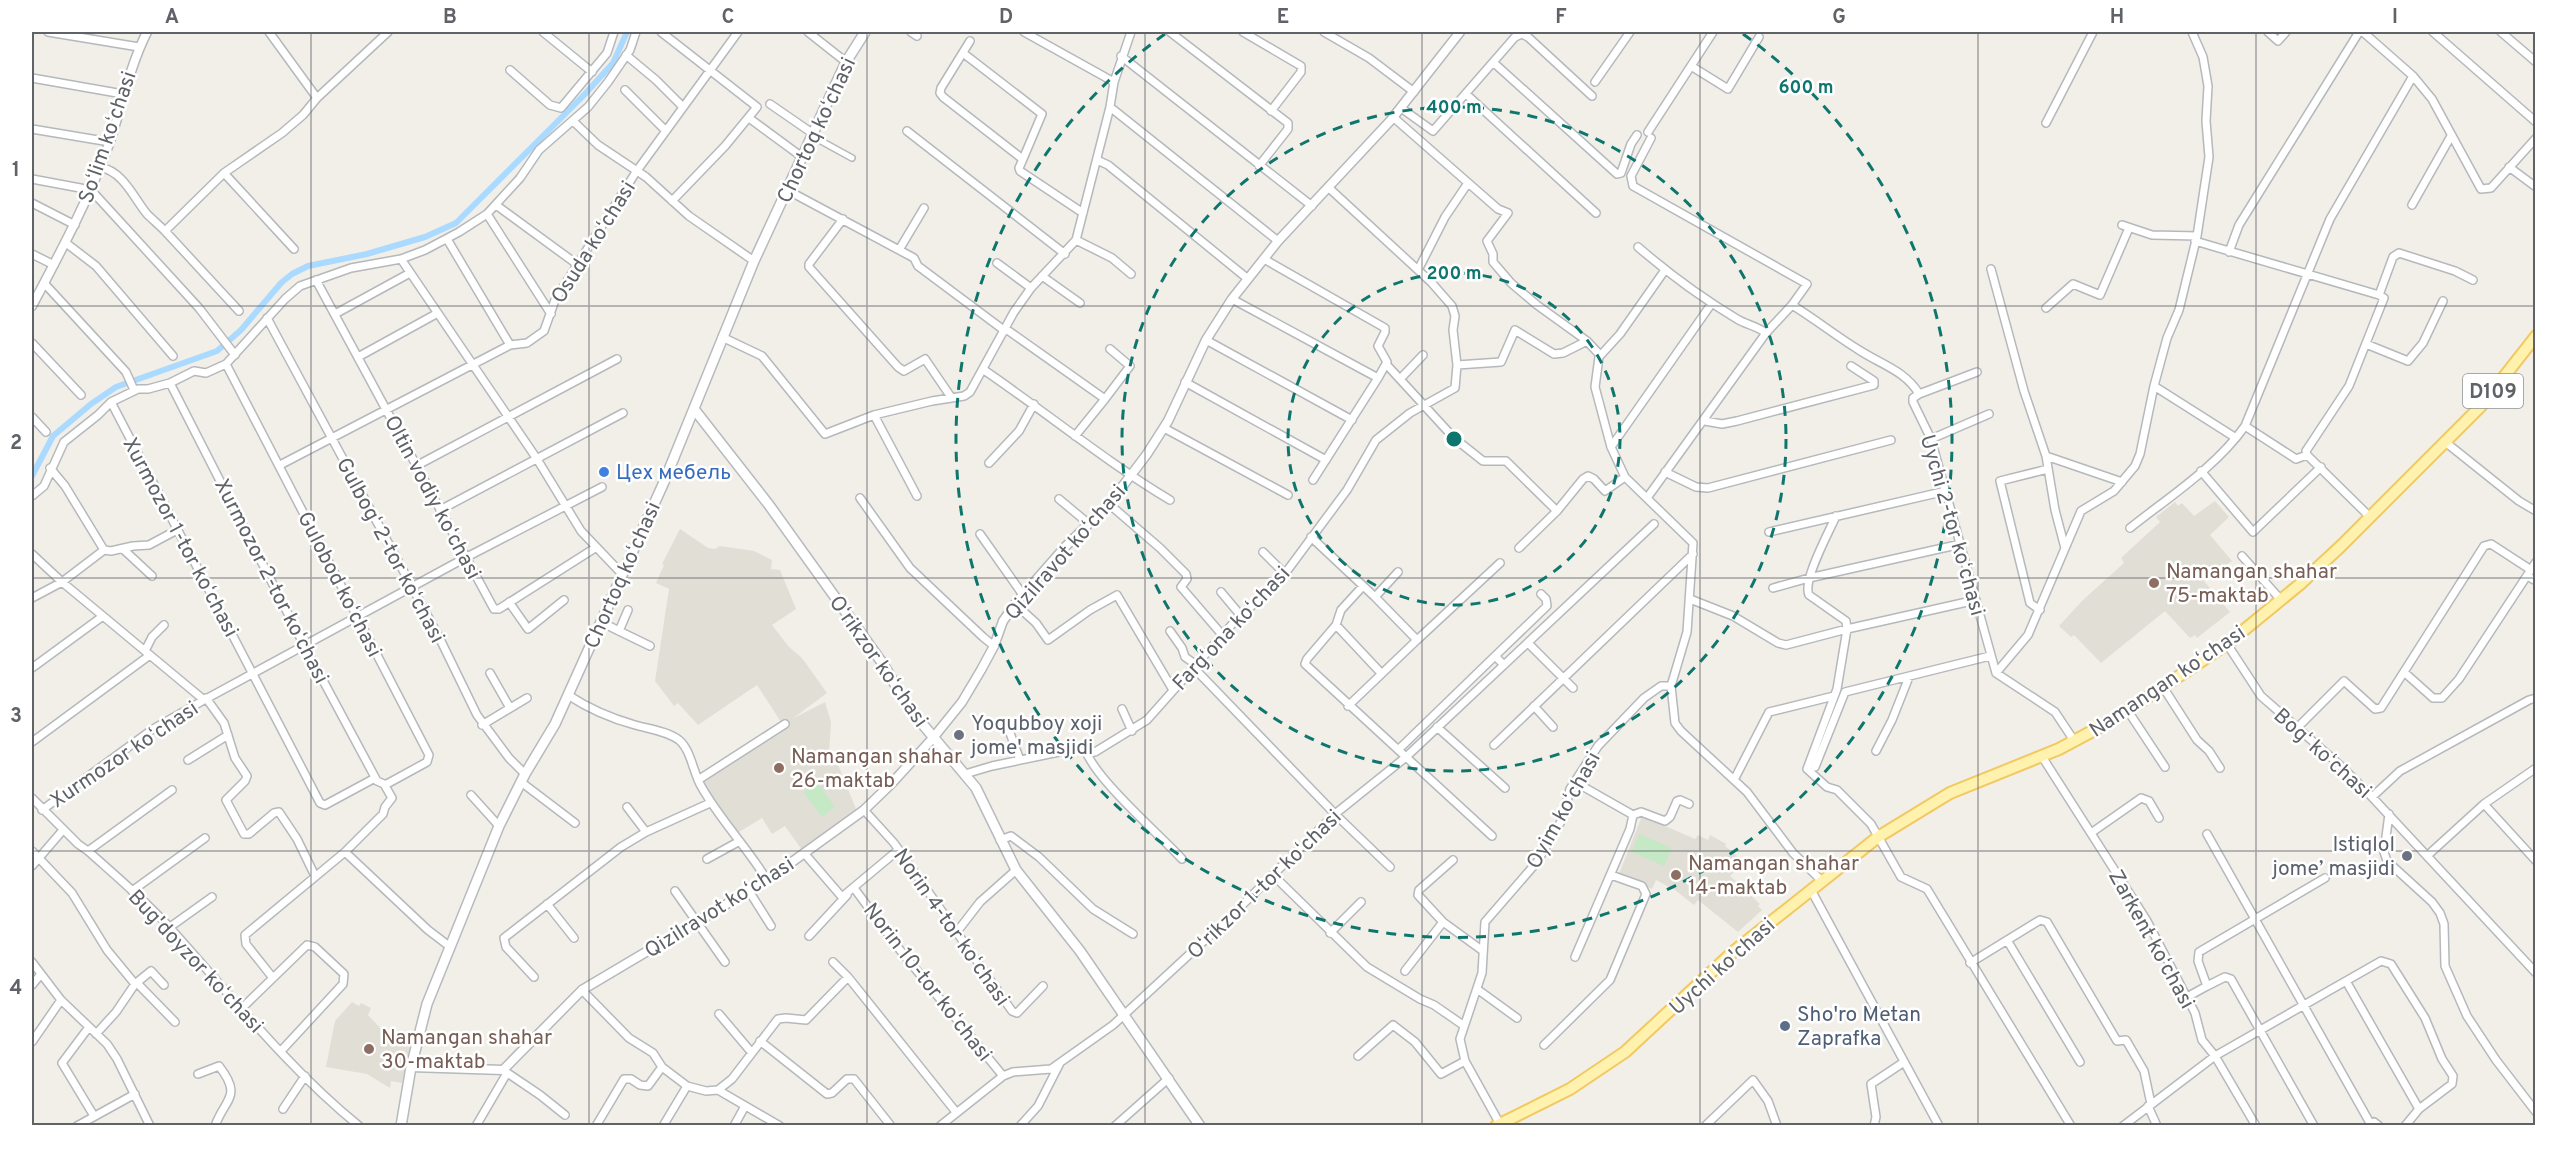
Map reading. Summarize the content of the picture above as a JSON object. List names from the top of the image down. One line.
{"streets":{"main road":["Chortoq koʻchasi","D109","Oʻrikzor koʻchasi","Namangan koʻchasi","Uychi ko'chasi"],"street":["Soʻlim koʻchasi","Osuda koʻchasi","Oltin vodiy koʻchasi","Uychi 2-tor koʻchasi","Xurmozor 1-tor koʻchasi","Gulbogʻ 2-tor koʻchasi","Qizilravot koʻchasi","Xurmozor 2-tor koʻchasi","Gulobod koʻchasi","Fargʻona koʻchasi","Bogʻ koʻchasi","Xurmozor koʻchasi","Oyim koʻchasi","Oʻrikzor 1-tor koʻchasi","Norin 4-tor koʻchasi","Zarkent koʻchasi","Bug'doyzor koʻchasi","Norin 10-tor koʻchasi"]},"crossings":[["Chortoq koʻchasi","Gulbogʻ 2-tor koʻchasi"],["Chortoq koʻchasi","Oʻrikzor koʻchasi"],["Osuda koʻchasi","Oltin vodiy koʻchasi"],["Osuda koʻchasi","Gulbogʻ 2-tor koʻchasi"],["Osuda koʻchasi","Gulobod koʻchasi"],["Oltin vodiy koʻchasi","Xurmozor koʻchasi"],["Xurmozor 1-tor koʻchasi","Xurmozor 2-tor koʻchasi"],["Xurmozor 1-tor koʻchasi","Xurmozor koʻchasi"],["Gulbogʻ 2-tor koʻchasi","Xurmozor koʻchasi"],["Qizilravot koʻchasi","Oʻrikzor koʻchasi"],["Qizilravot koʻchasi","Norin 4-tor koʻchasi"],["Xurmozor 2-tor koʻchasi","Xurmozor koʻchasi"],["Gulobod koʻchasi","Xurmozor koʻchasi"],["Fargʻona koʻchasi","Oʻrikzor koʻchasi"],["Oʻrikzor koʻchasi","Oʻrikzor 1-tor koʻchasi"],["Namangan koʻchasi","Bogʻ koʻchasi"],["Namangan koʻchasi","Uychi ko'chasi"],["Xurmozor koʻchasi","Bug'doyzor koʻchasi"],["Oyim koʻchasi","Uychi ko'chasi"],["Zarkent koʻchasi","Uychi ko'chasi"]],"places":["Цех мебель","Namangan shahar 75-maktab","Yoqubboy xoji jome' masjidi","Namangan shahar 26-maktab","Istiqlol jome’ masjidi","Namangan shahar 14-maktab","Sho'ro Metan Zaprafka","Namangan shahar 30-maktab"],"grid":{"columns":["A","B","C","D","E","F","G","H","I"],"rows":["1","2","3","4"]},"rings":["600 m","400 m","200 m"]}
